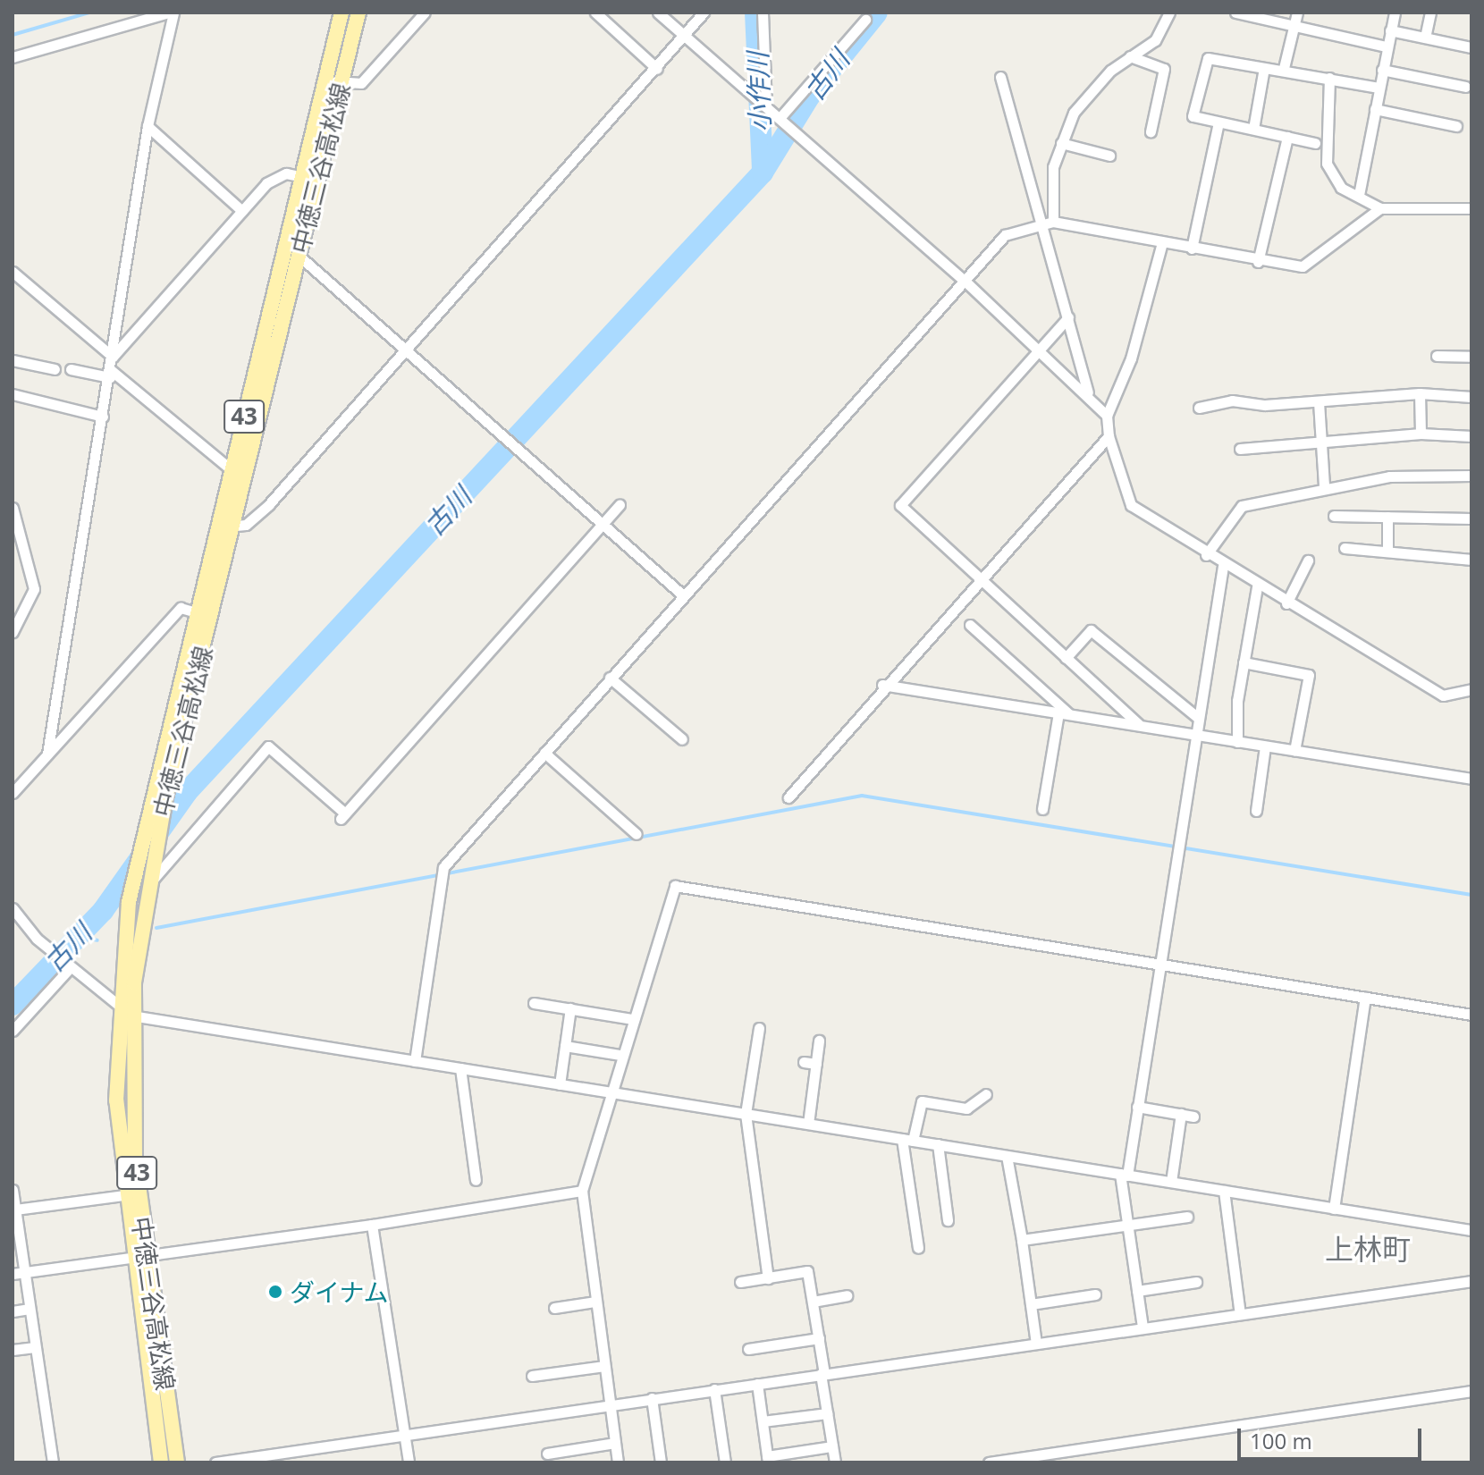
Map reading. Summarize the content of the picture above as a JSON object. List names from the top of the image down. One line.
{"streets":{"main road":["中徳三谷高松線","43"]},"districts":["上林町"],"water":["古川","小作川"],"places":["ダイナム"],"scale_bar":"100 m"}
